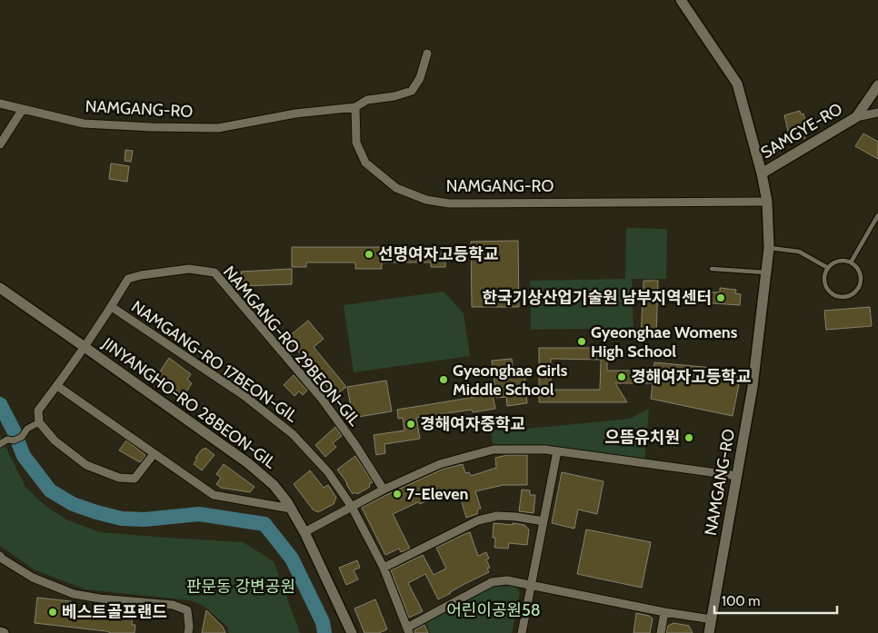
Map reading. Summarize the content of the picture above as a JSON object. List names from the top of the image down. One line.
{"streets":{"street":["NAMGANG-RO","SAMGYE-RO","NAMGANG-RO 29BEON-GIL","NAMGANG-RO 17BEON-GIL","JINYANGHO-RO 28BEON-GIL"]},"crossings":[["NAMGANG-RO","SAMGYE-RO"],["NAMGANG-RO","NAMGANG-RO 17BEON-GIL"],["NAMGANG-RO 29BEON-GIL","NAMGANG-RO 17BEON-GIL"]],"parks":["판문동 강변공원","어린이공원58"],"places":["선명여자고등학교","한국기상산업기술원 남부지역센터","Gyeonghae Womens High School","경해여자고등학교","Gyeonghae Girls Middle School","경해여자중학교","으뜸유치원","7-Eleven","베스트골프랜드"],"scale_bar":"100 m"}
